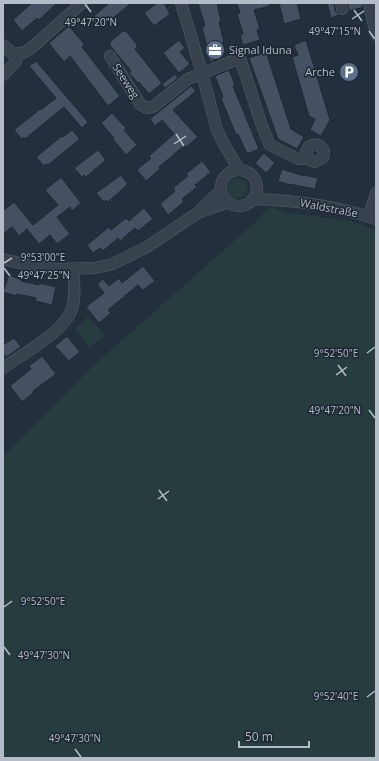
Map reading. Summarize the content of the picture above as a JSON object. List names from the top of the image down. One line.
{"streets":{"street":["Seeweg","Waldstraße"]},"places":{"office":["Signal Iduna"],"parking":["Arche"]},"scale_bar":"50 m","coordinates":["49°47'20\"N","49°47'15\"N","9°53'00\"E","49°47'25\"N","9°52'50\"E","49°47'30\"N","9°52'40\"E"]}
